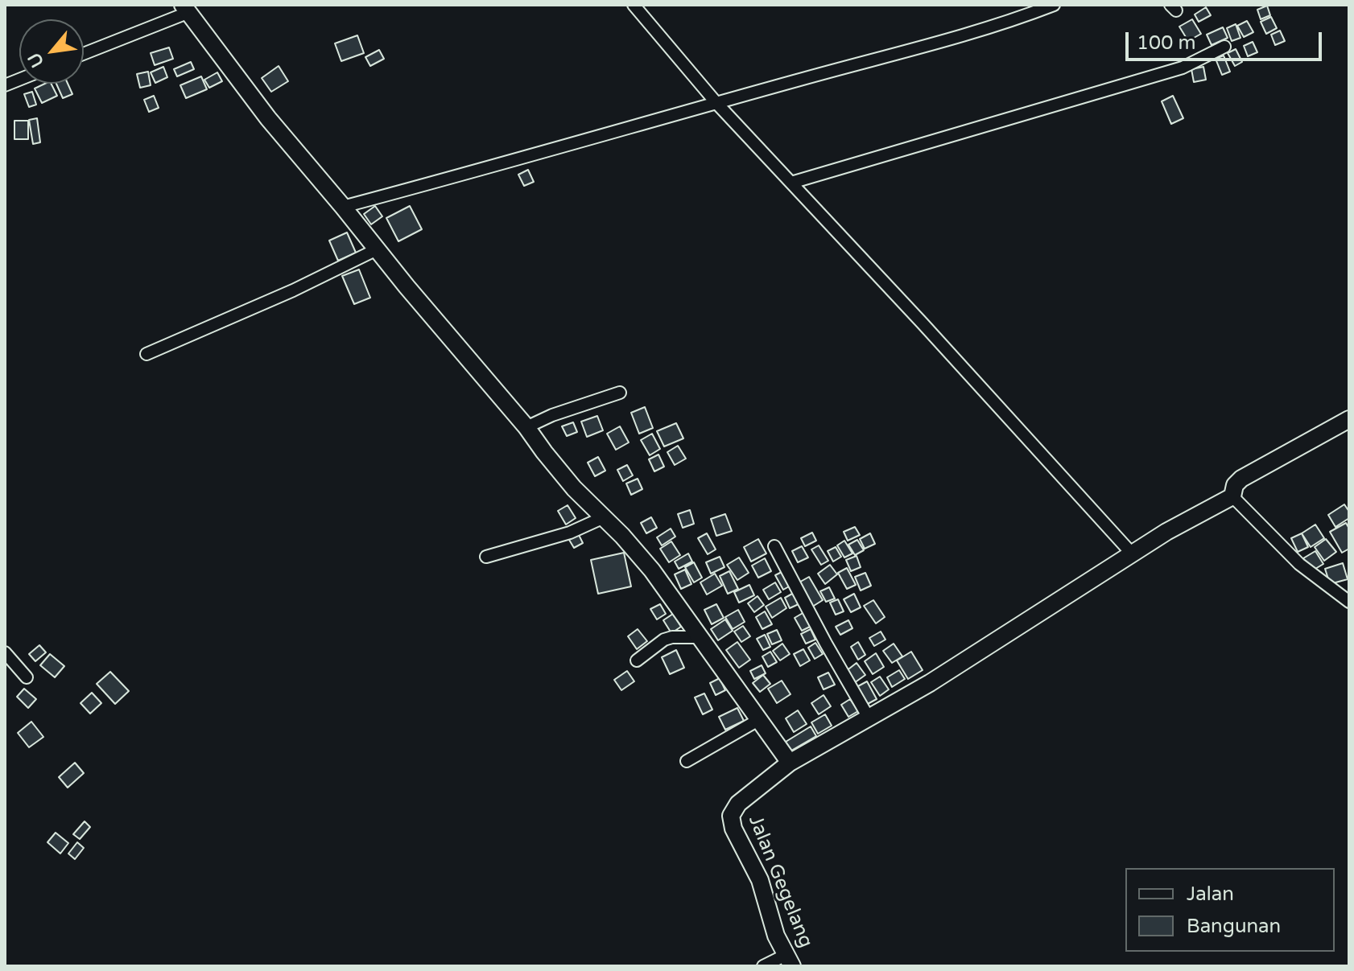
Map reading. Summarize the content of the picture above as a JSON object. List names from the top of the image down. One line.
{"streets":{"street":["Jalan Gegelang"]},"legend":["Jalan","Bangunan"],"scale_bar":"100 m","north":"bottom left"}
